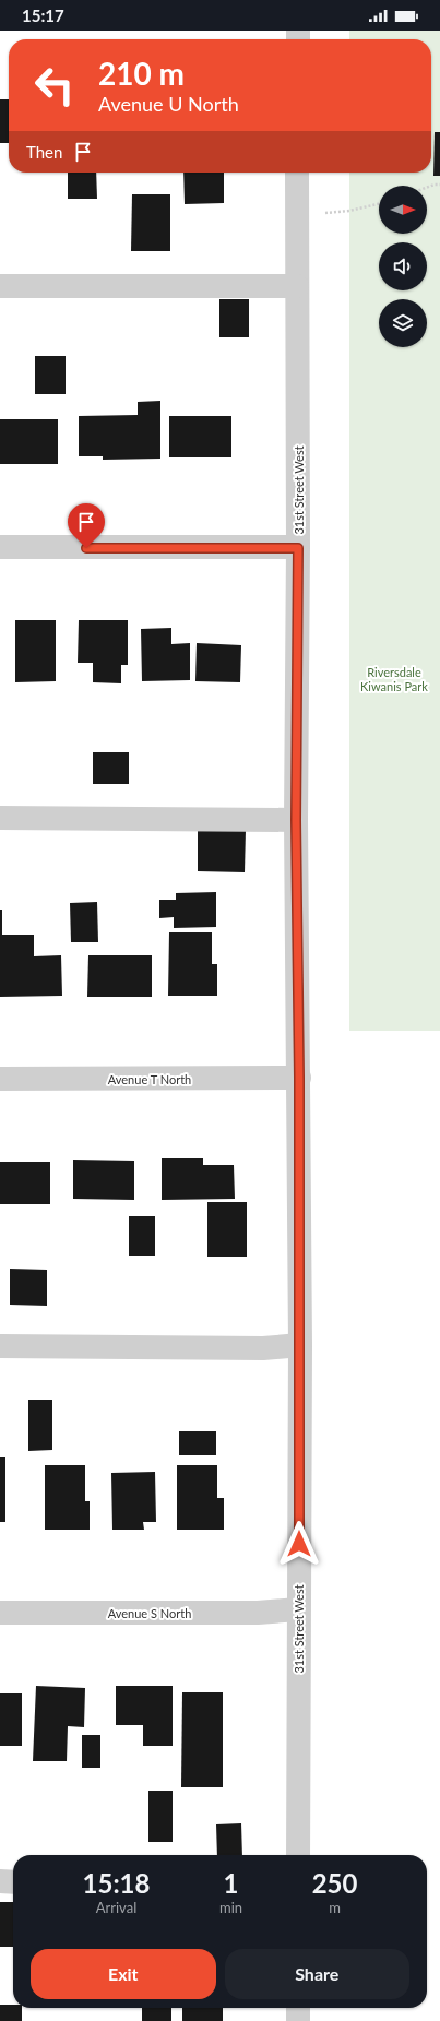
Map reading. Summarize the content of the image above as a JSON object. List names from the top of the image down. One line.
{"streets":{"street":["31st Street West","Avenue T North","Avenue S North"]},"crossings":[["31st Street West","Avenue T North"],["31st Street West","Avenue S North"]],"parks":["Riversdale Kiwanis Park"],"north":"right","page":{"status":"15:17","turn":["210 m","Avenue U North"],"then":"Then","eta":["15:18","Arrival","1","min","250","m"],"buttons":["Exit","Share"]}}
